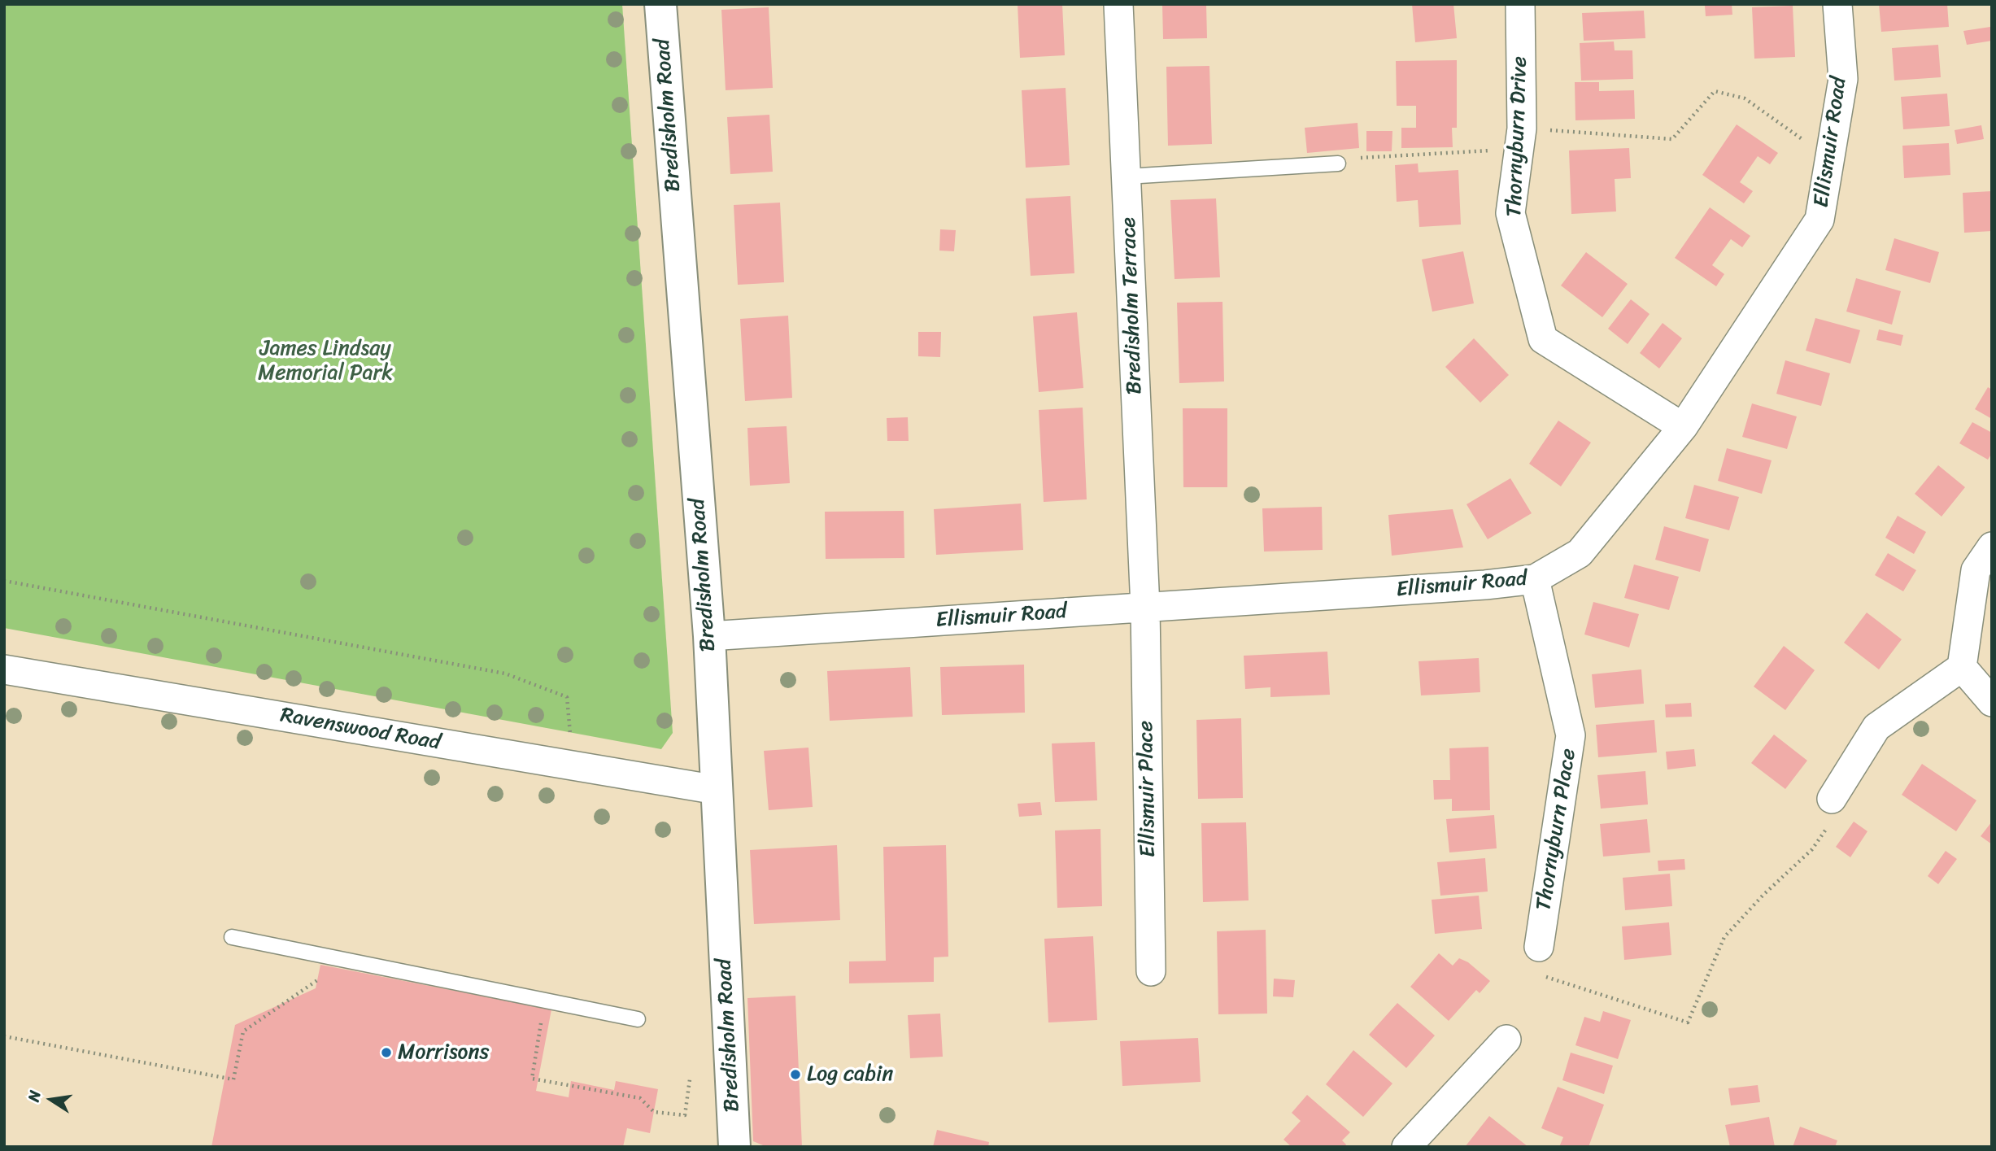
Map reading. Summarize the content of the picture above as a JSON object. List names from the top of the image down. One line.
{"streets":{"street":["Bredisholm Road","Thornyburn Drive","Ellismuir Road","Bredisholm Terrace","Ravenswood Road","Ellismuir Place","Thornyburn Place"]},"crossings":[["Bredisholm Road","Ellismuir Road"],["Bredisholm Road","Ravenswood Road"],["Thornyburn Drive","Ellismuir Road"],["Ellismuir Road","Bredisholm Terrace"],["Ellismuir Road","Ellismuir Place"],["Ellismuir Road","Thornyburn Place"],["Bredisholm Terrace","Ellismuir Place"]],"parks":["James Lindsay Memorial Park"],"places":["Morrisons","Log cabin"],"north":"left"}
